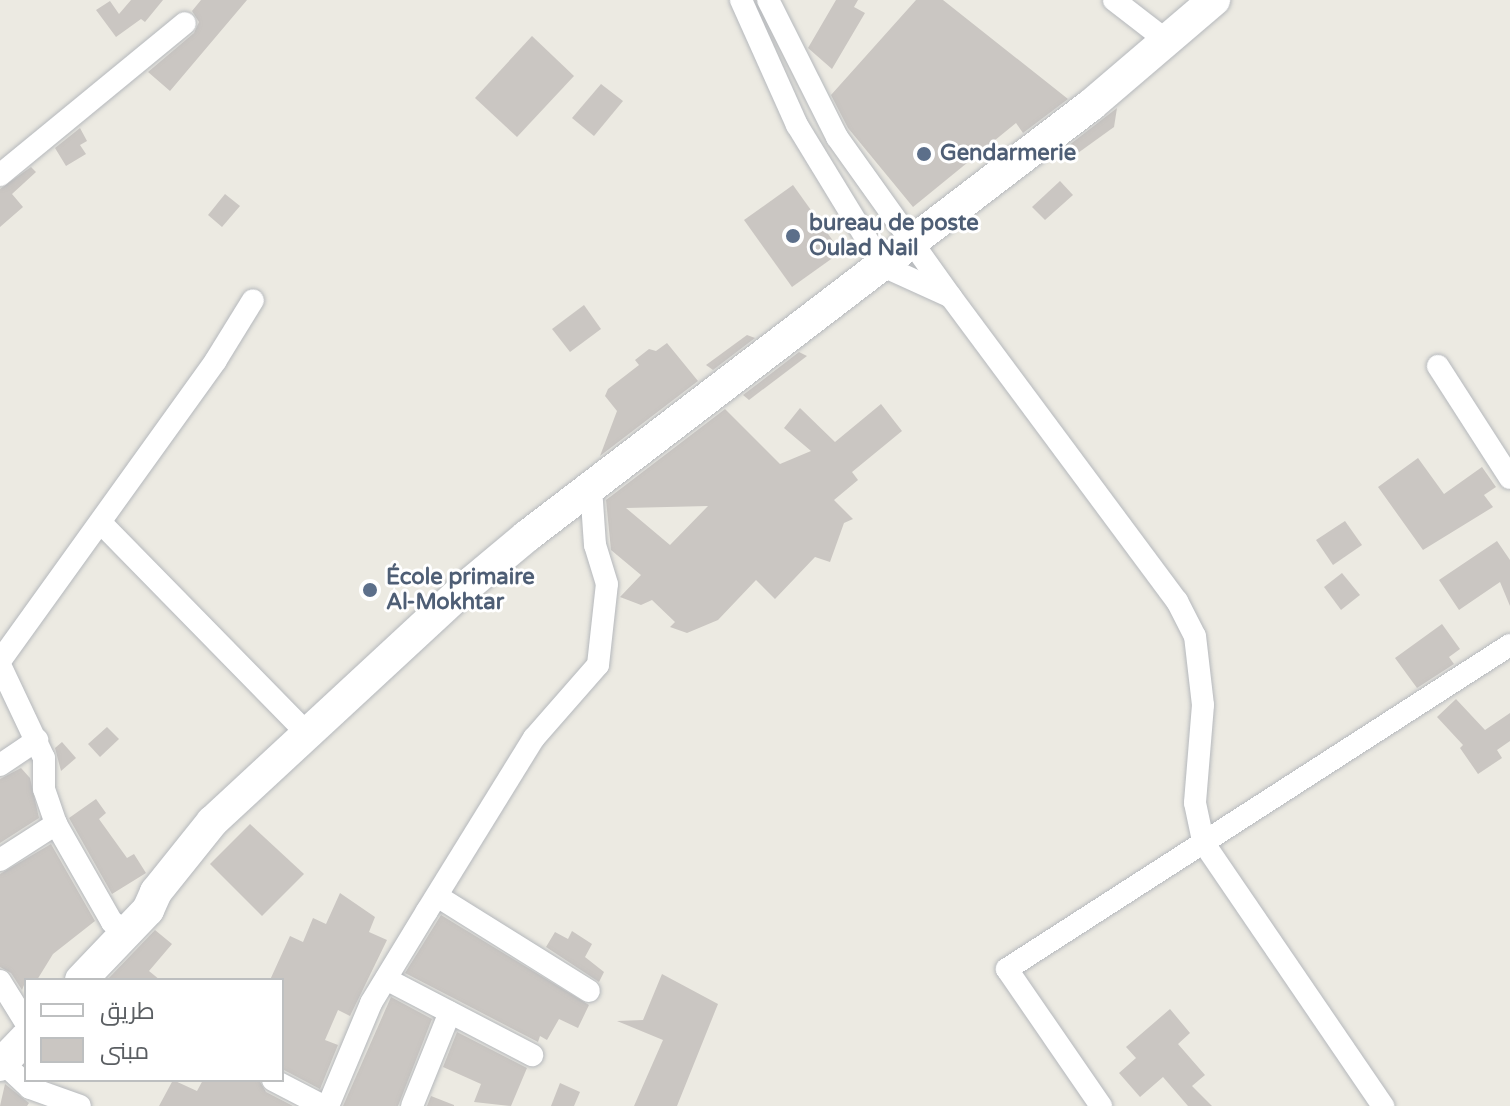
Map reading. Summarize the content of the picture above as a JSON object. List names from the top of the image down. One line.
{"places":["Gendarmerie","bureau de poste Oulad Nail","École primaire Al-Mokhtar"],"legend":["طريق","مبنى"]}
